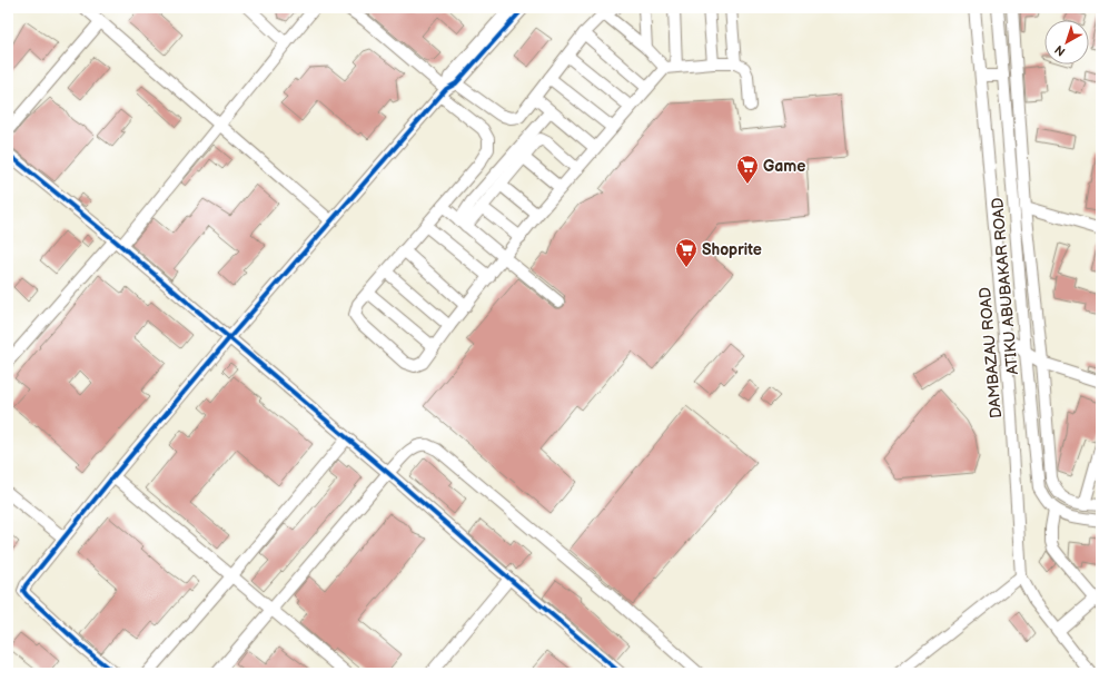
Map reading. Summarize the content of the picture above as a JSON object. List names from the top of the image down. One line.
{"streets":{"street":["ATIKU ABUBAKAR ROAD","DAMBAZAU ROAD"]},"places":{"supermarket":["Game","Shoprite"]},"north":"bottom left"}
